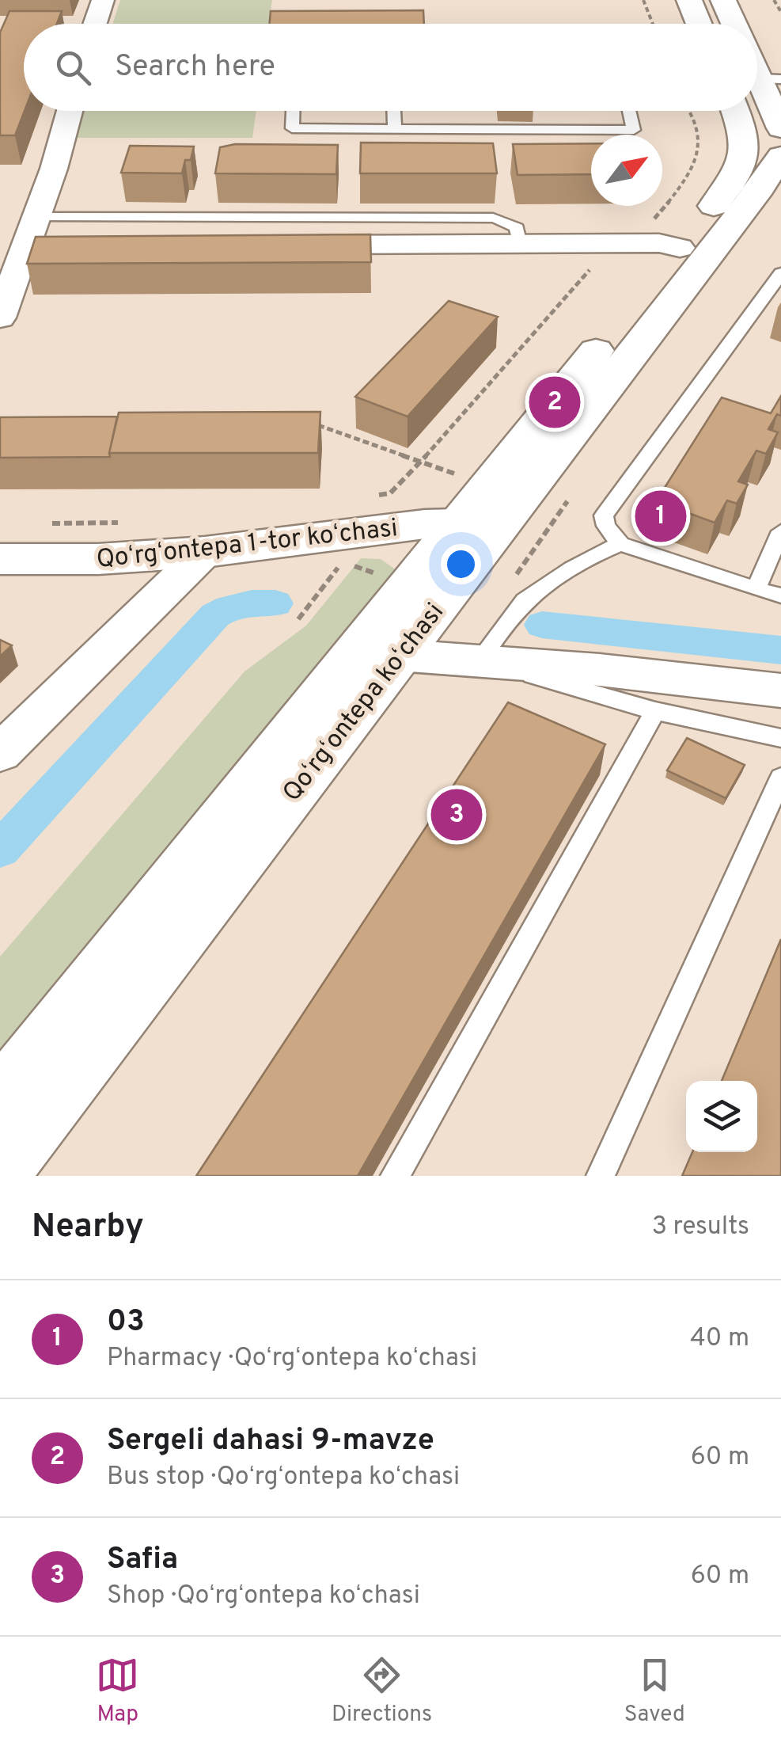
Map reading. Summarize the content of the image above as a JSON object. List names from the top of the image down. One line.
{"streets":{"main road":["Qoʻrgʻontepa 1-tor koʻchasi","Qoʻrgʻontepa koʻchasi"]},"crossings":[["Qoʻrgʻontepa 1-tor koʻchasi","Qoʻrgʻontepa koʻchasi"]],"north":"top right","page":{"search":"Search here","pins":["2","1","3"],"heading":["Nearby","3 results"],"list":[{"mark":"1","name":"03","note":"Pharmacy · Qoʻrgʻontepa koʻchasi","value":"40 m"},{"mark":"2","name":"Sergeli dahasi 9-mavze","note":"Bus stop · Qoʻrgʻontepa koʻchasi","value":"60 m"},{"mark":"3","name":"Safia","note":"Shop · Qoʻrgʻontepa koʻchasi","value":"60 m"}],"nav":["Map","Directions","Saved"]}}
